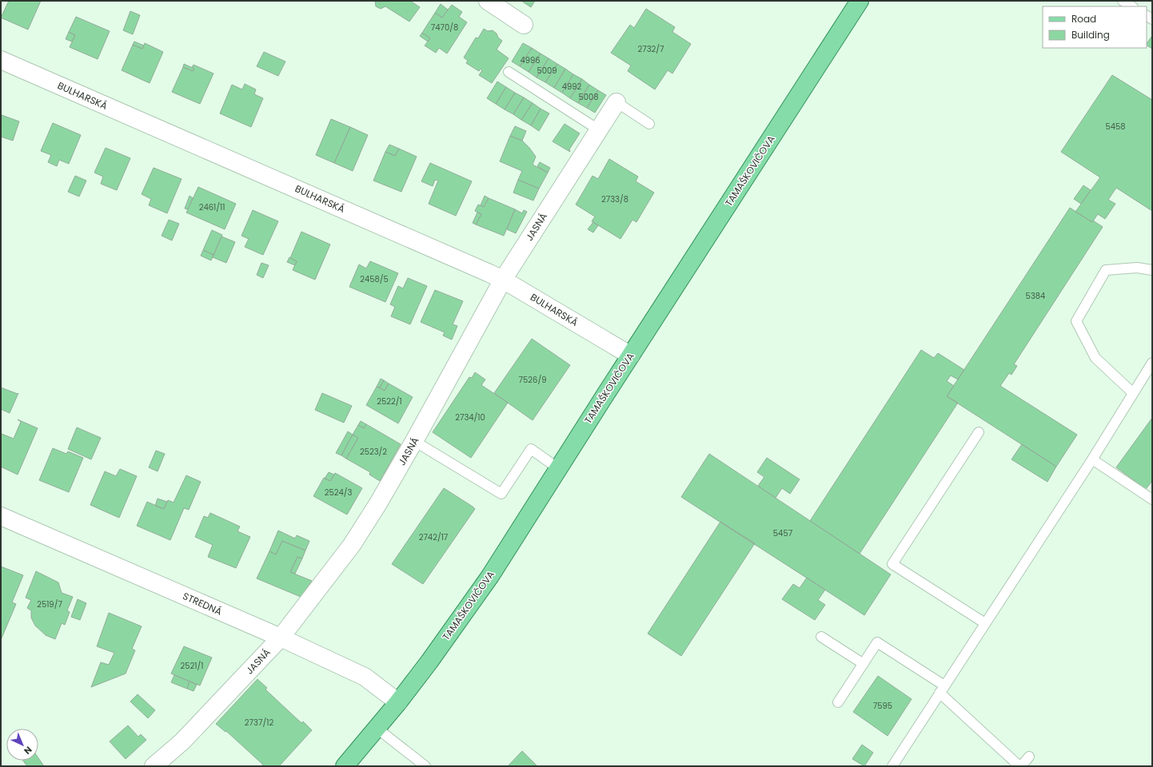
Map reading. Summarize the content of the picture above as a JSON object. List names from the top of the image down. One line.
{"streets":{"main road":["TAMAŠKOVIČOVA"],"street":["BULHARSKÁ","JASNÁ","STREDNÁ"]},"crossings":[["BULHARSKÁ","TAMAŠKOVIČOVA"],["BULHARSKÁ","JASNÁ"],["TAMAŠKOVIČOVA","STREDNÁ"],["JASNÁ","STREDNÁ"]],"house_numbers":["7470/8","2732/7","4996","5009","4992","5008","5458","2733/8","2461/11","2458/5","5384","7526/9","2522/1","2734/10","2523/2","2524/3","5457","2742/17","2519/7","2521/1","7595","2737/12"],"legend":["Road","Building"],"north":"bottom right"}
